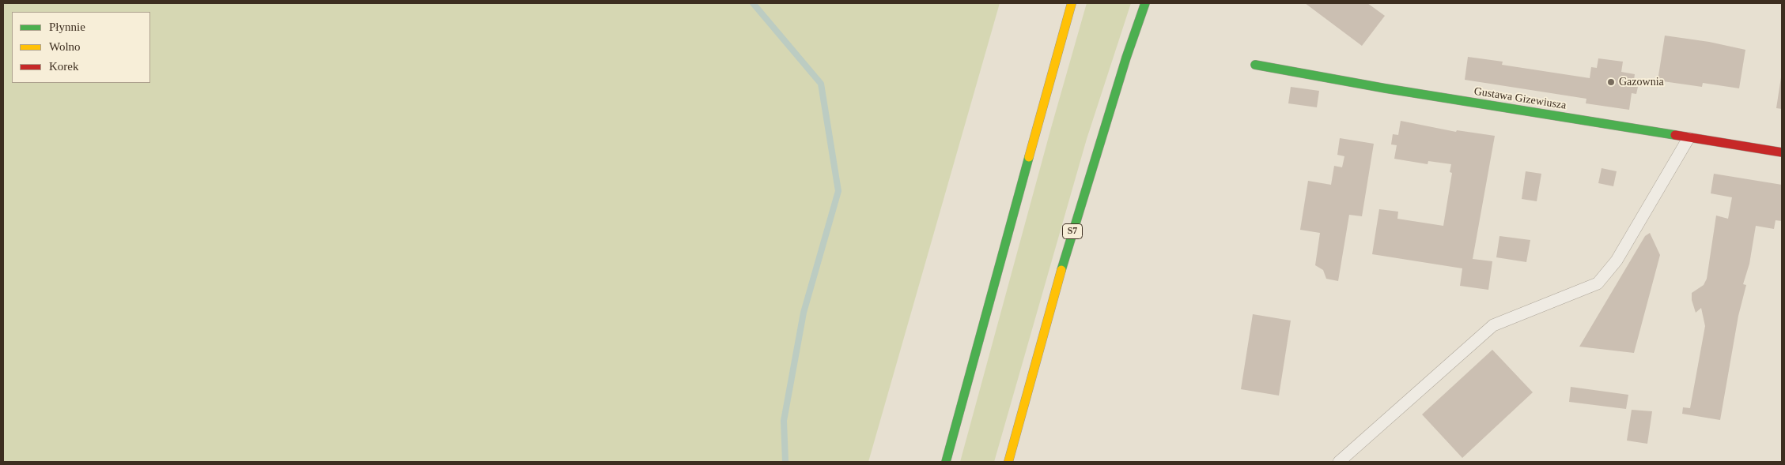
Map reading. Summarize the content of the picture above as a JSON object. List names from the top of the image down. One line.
{"streets":{"main road":["Gustawa Gizewiusza","S7"]},"places":["Gazownia"],"legend":["Płynnie","Wolno","Korek"]}
